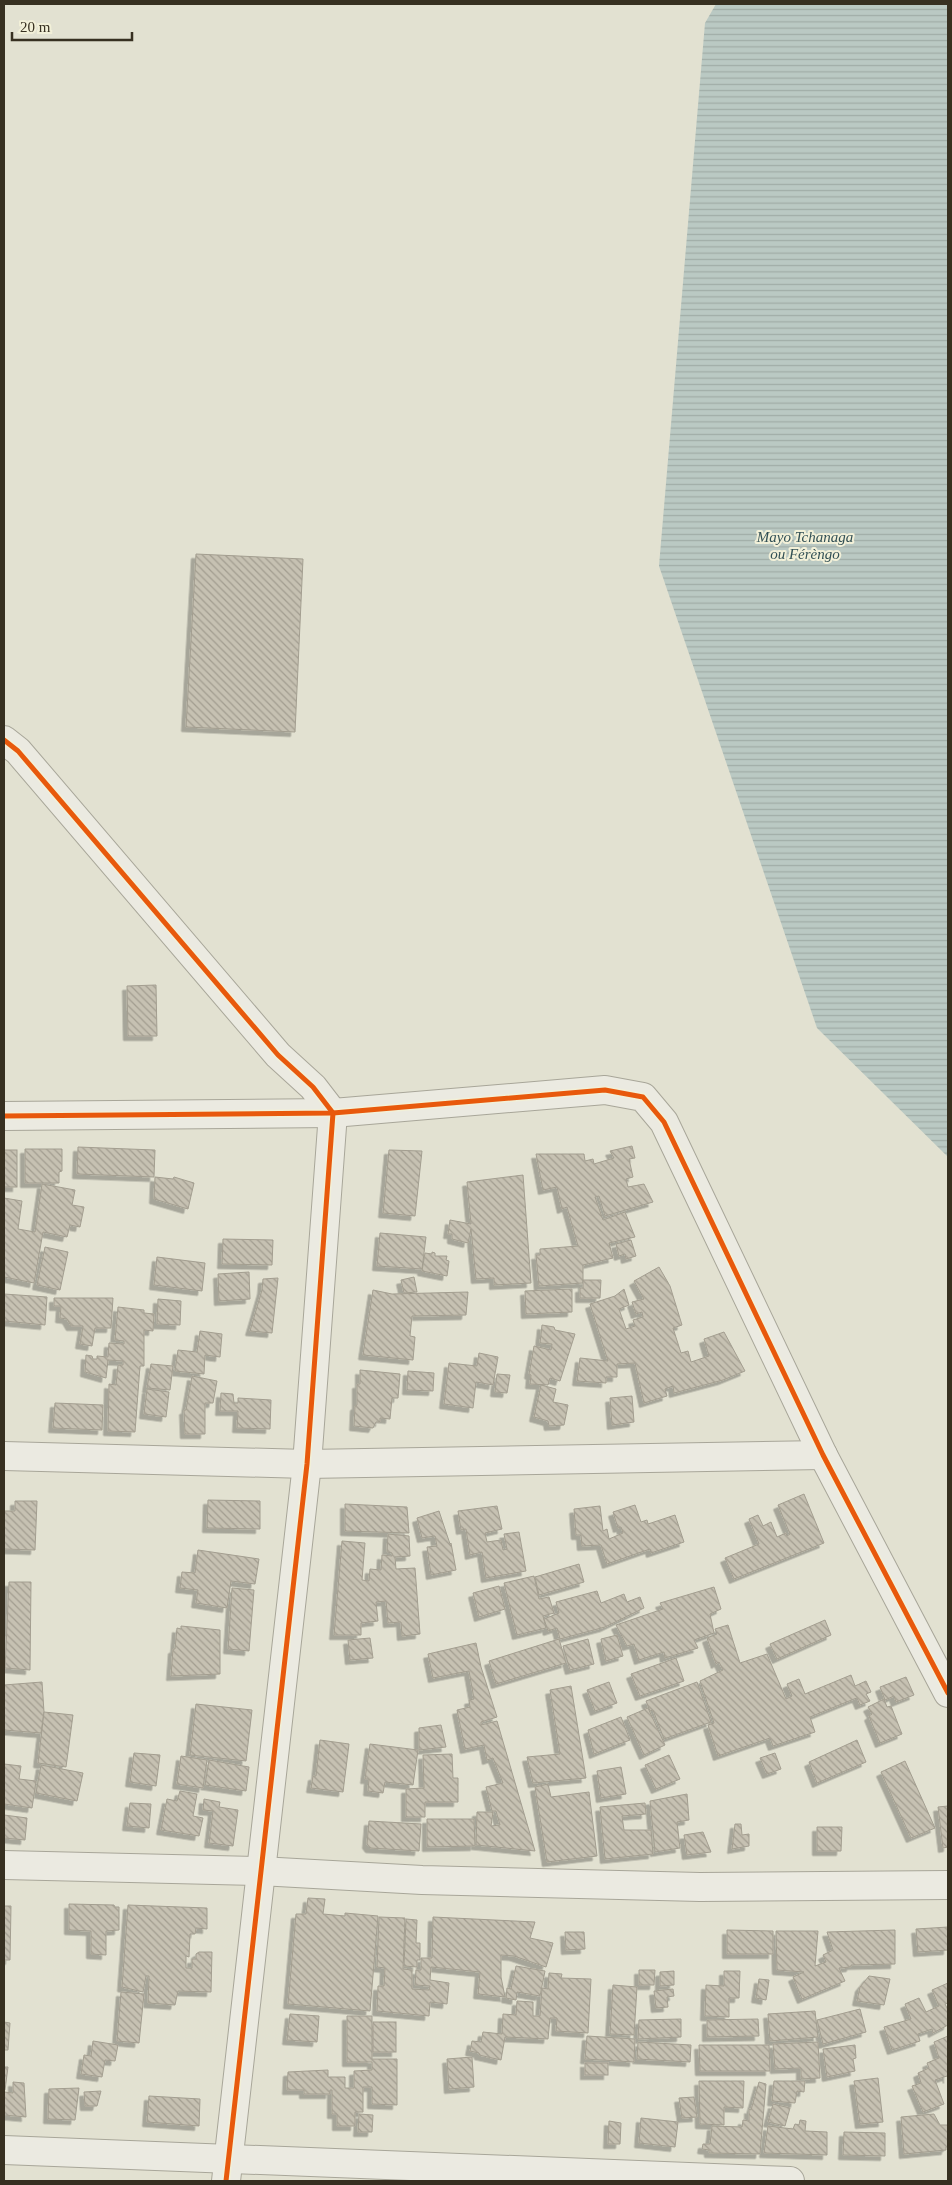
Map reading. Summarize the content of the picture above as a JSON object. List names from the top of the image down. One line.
{"water":["Mayo Tchanaga ou Férèngo"],"scale_bar":"20 m"}
